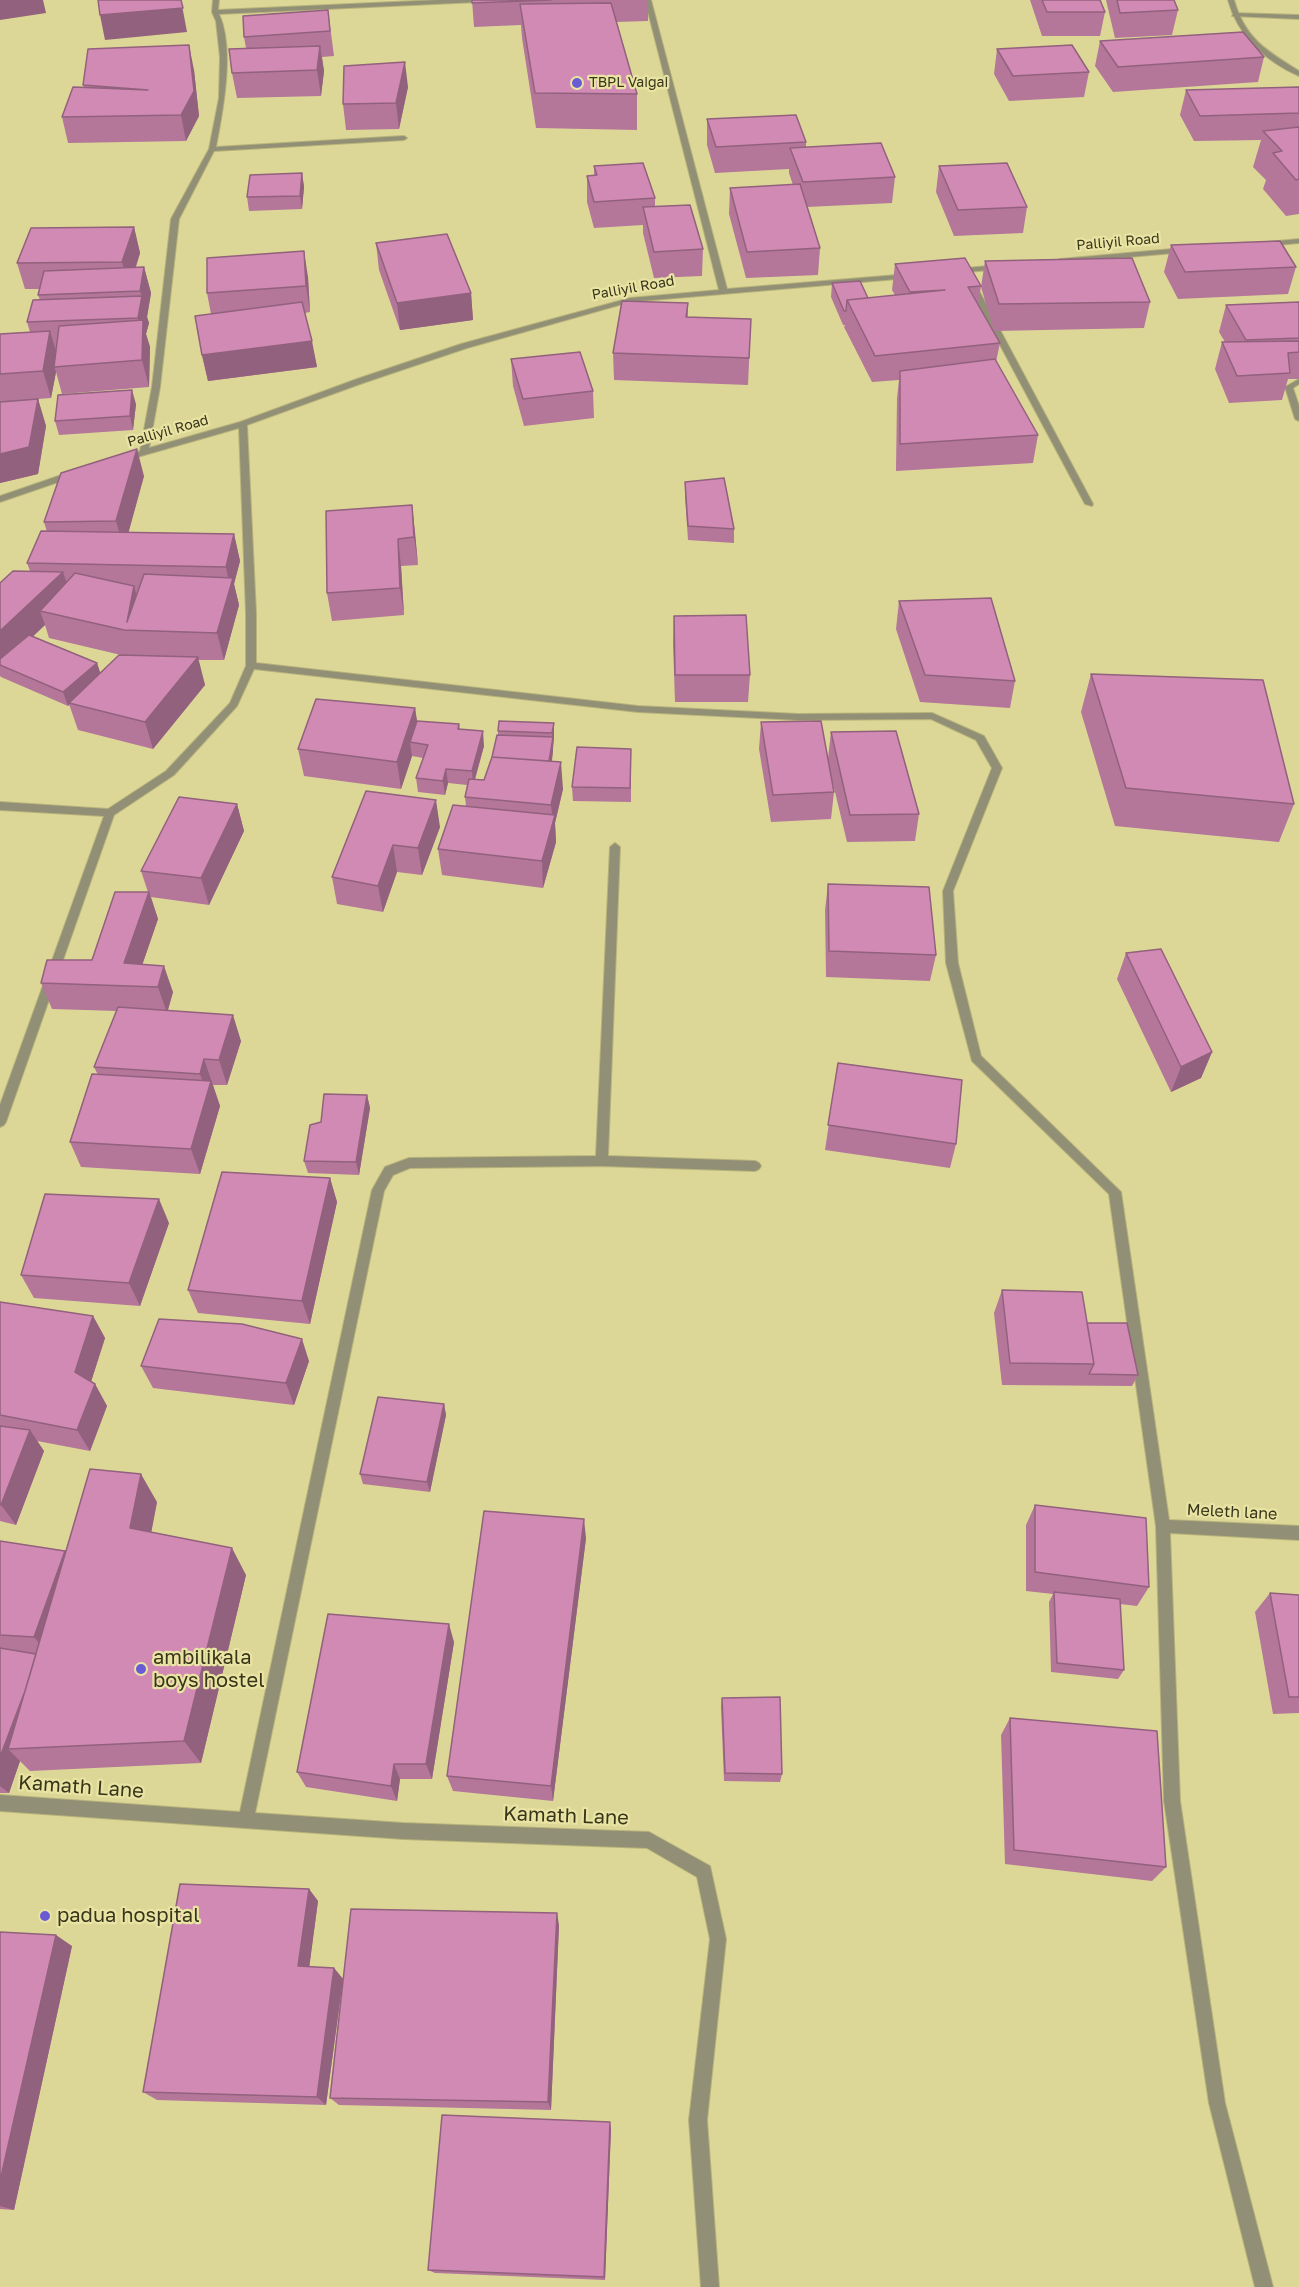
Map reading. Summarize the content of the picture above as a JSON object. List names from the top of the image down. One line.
{"streets":{"street":["Palliyil Road","Meleth lane","Kamath Lane"]},"places":["TBPL Vaigai","ambilikala boys hostel","padua hospital"]}
